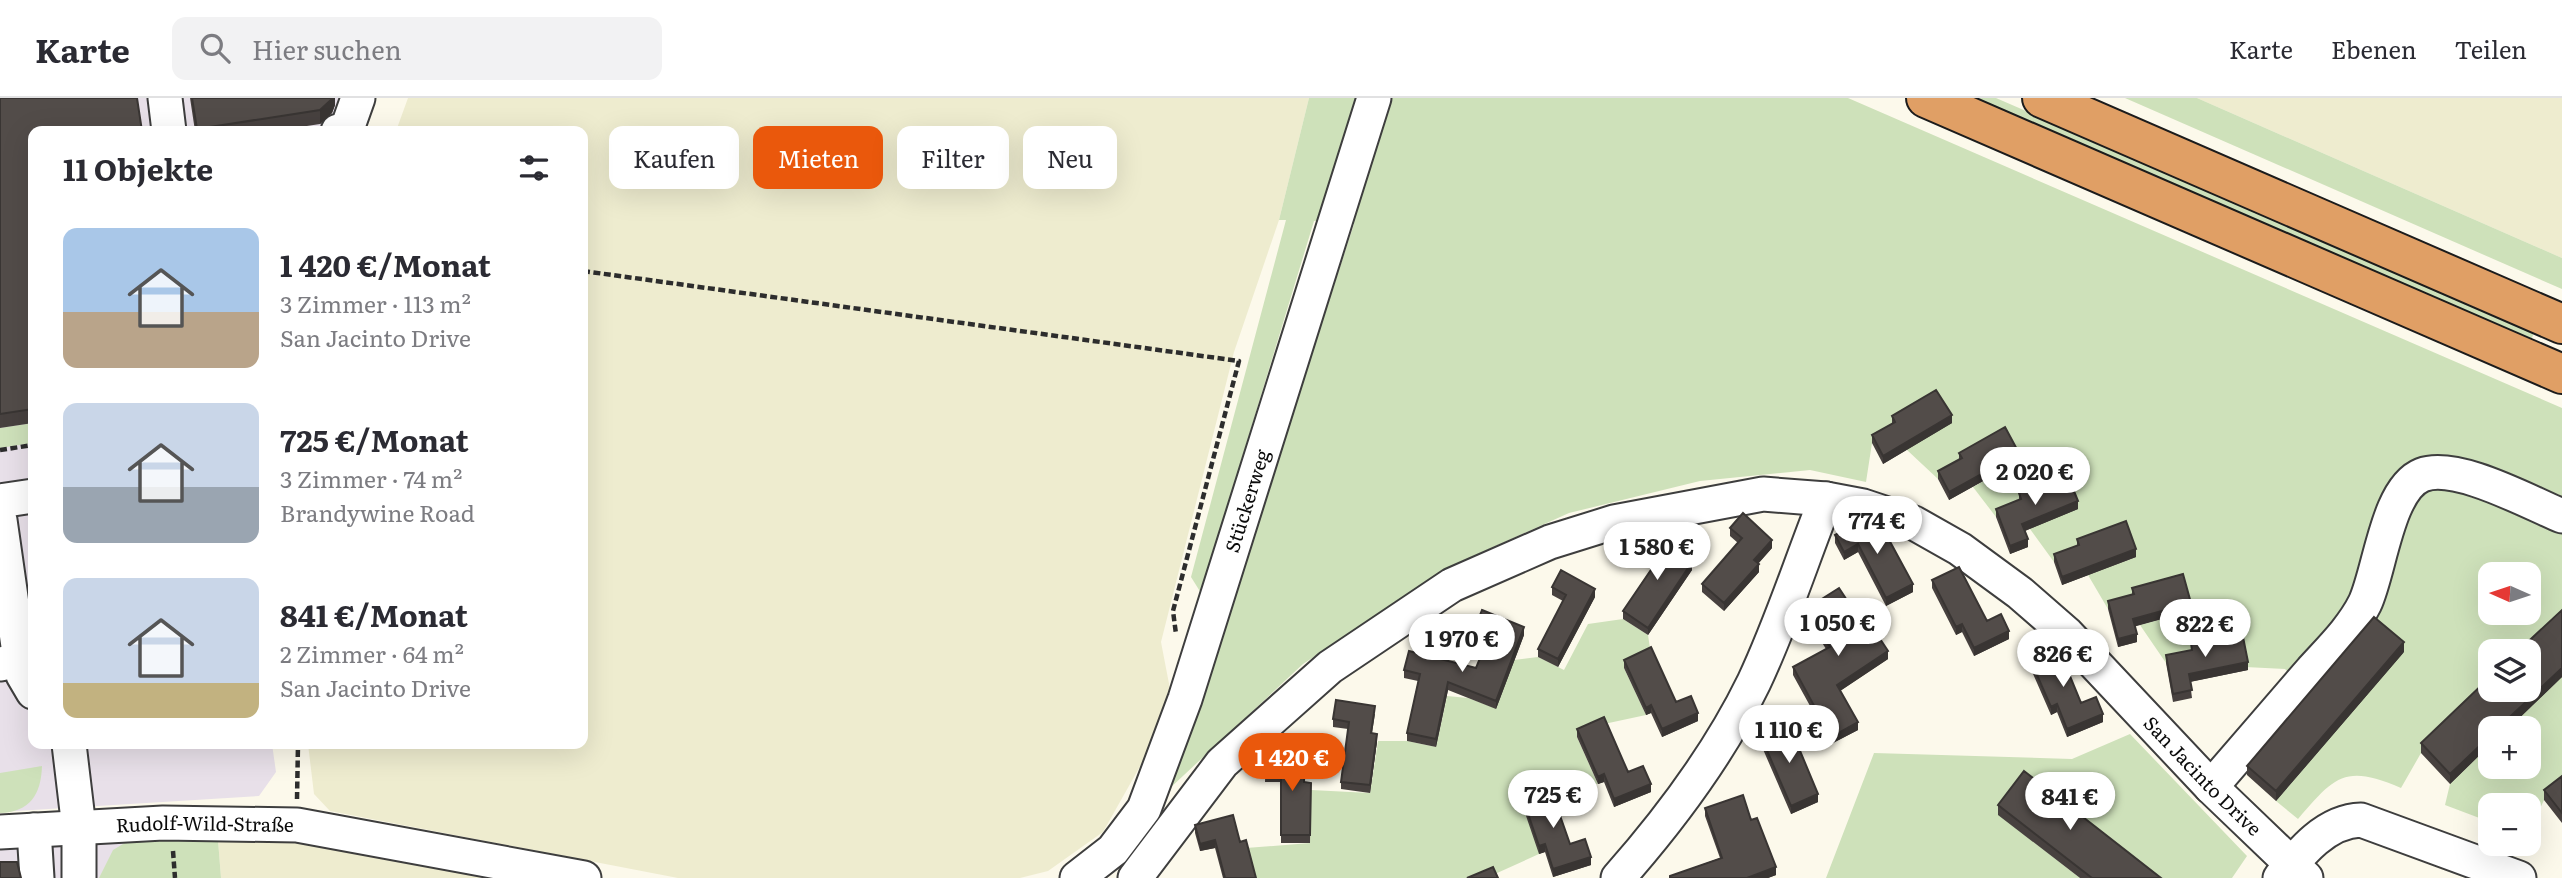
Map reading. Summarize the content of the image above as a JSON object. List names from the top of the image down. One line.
{"streets":{"street":["Stückerweg","San Jacinto Drive","Rudolf-Wild-Straße"]},"north":"left","page":{"header":"Karte","search":"Hier suchen","nav":["Karte","Ebenen","Teilen"],"chip":["Kaufen","Mieten","Filter","Neu"],"heading":"11 Objekte","list":[{"name":"1 420 €/Monat","note":"3 Zimmer · 113 m² · San Jacinto Drive"},{"name":"725 €/Monat","note":"3 Zimmer · 74 m² · Brandywine Road"},{"name":"841 €/Monat","note":"2 Zimmer · 64 m² · San Jacinto Drive"}],"price":["2 020 €","774 €","1 580 €","1 050 €","822 €","1 970 €","826 €","1 110 €","1 420 €","725 €","841 €"],"map_buttons":["+","−"]}}
